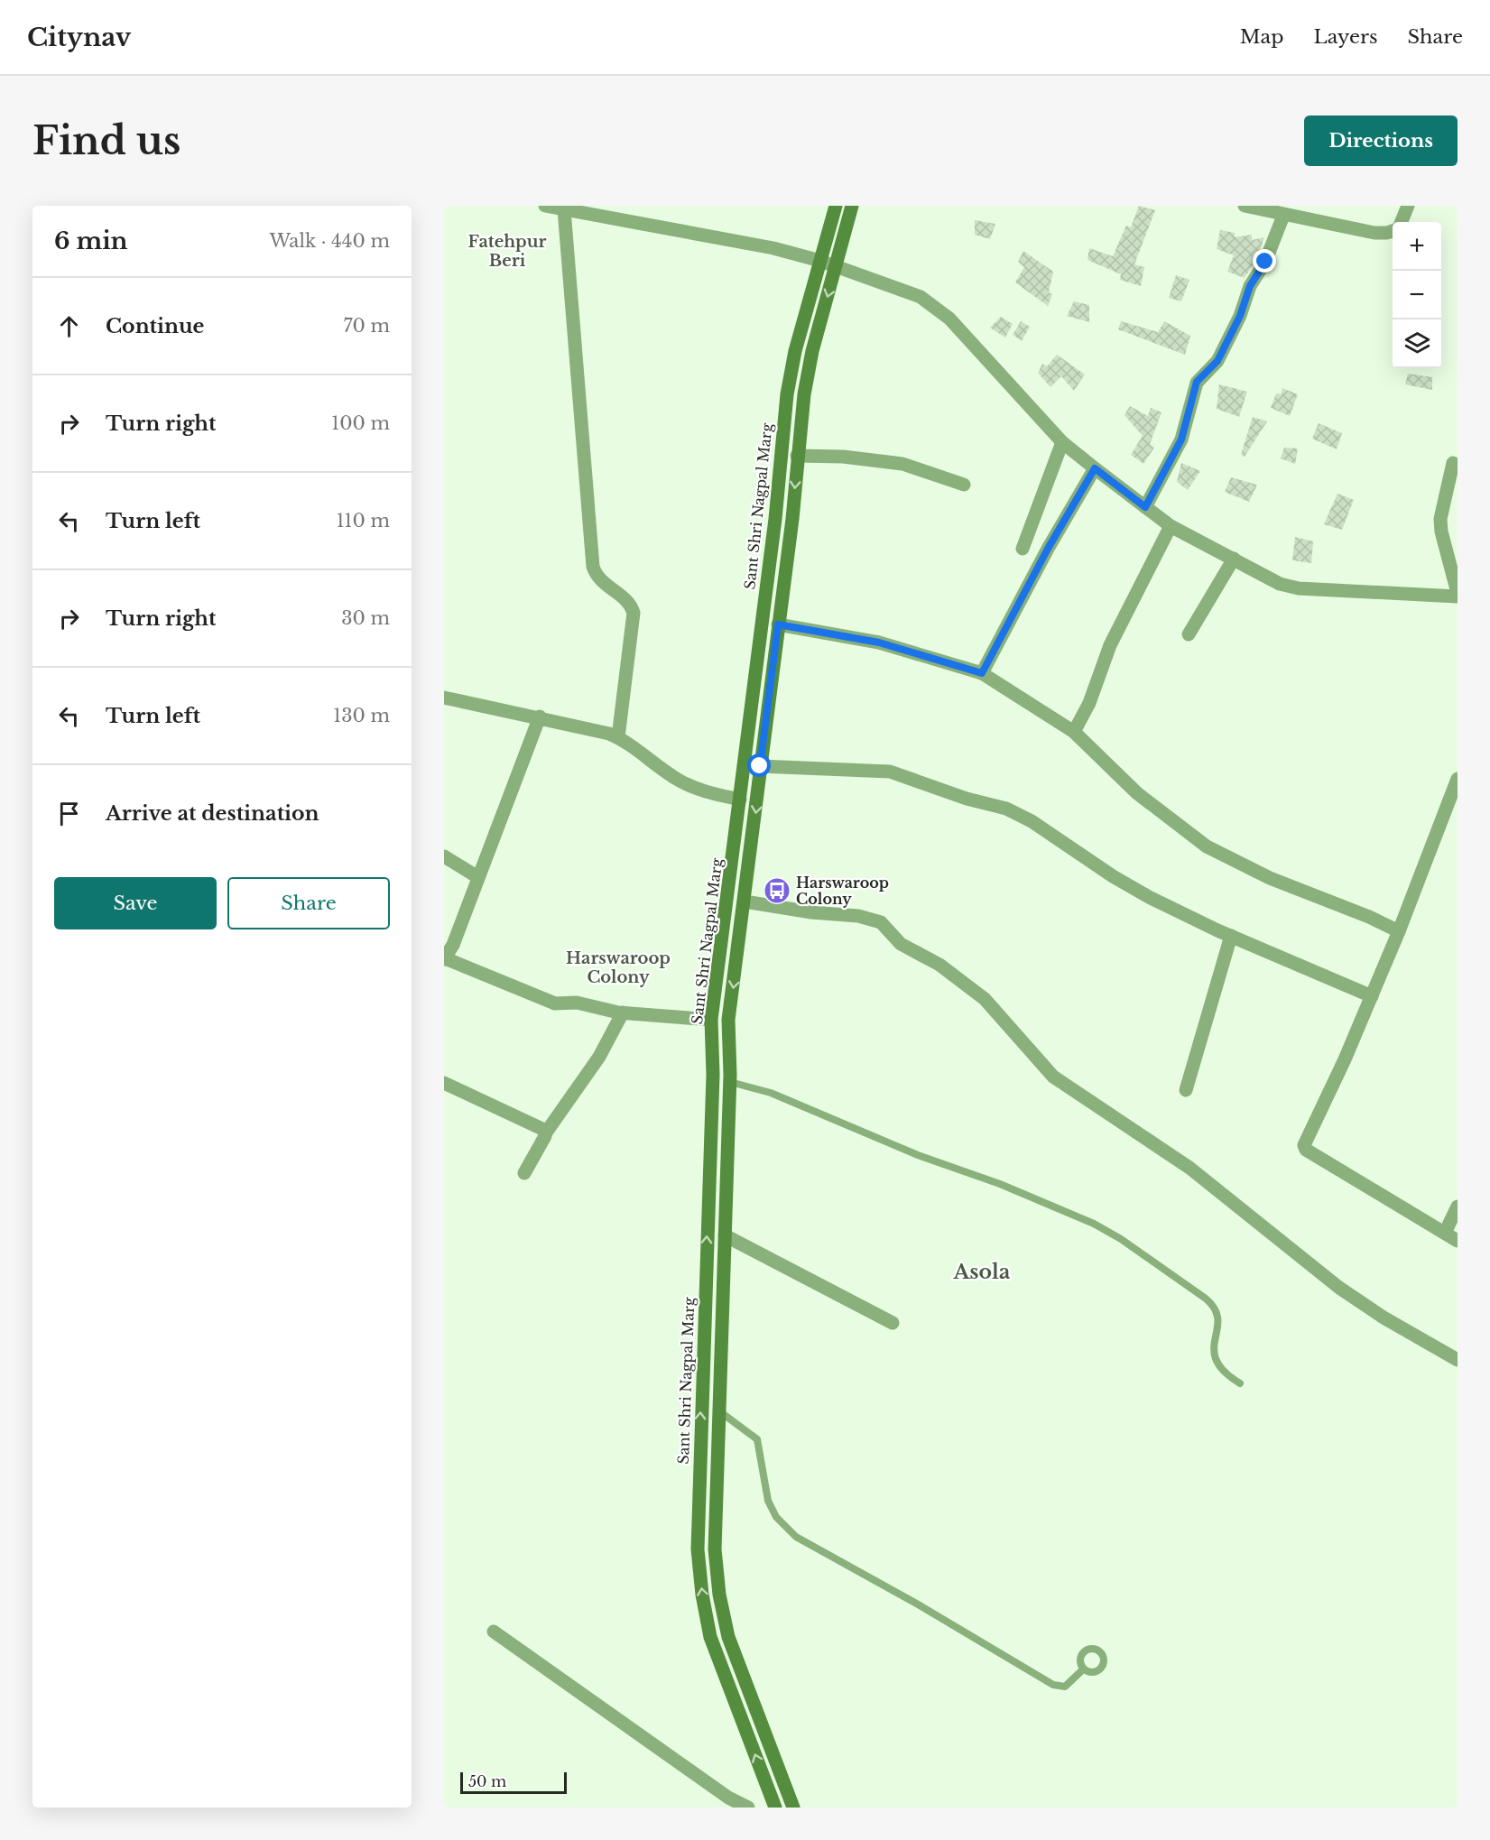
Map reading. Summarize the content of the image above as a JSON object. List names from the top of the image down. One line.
{"streets":{"main road":["Sant Shri Nagpal Marg"]},"districts":["Fatehpur Beri","Harswaroop Colony","Asola"],"places":{"bus stop":["Harswaroop Colony"]},"scale_bar":"50 m","page":{"header":"Citynav","nav":["Map","Layers","Share"],"buttons":["Directions",["Save","Share"]],"title":"Find us","heading":["6 min","Walk · 440 m"],"map_buttons":["+","−"],"list":[["Continue","70 m"],["Turn right","100 m"],["Turn left","110 m"],["Turn right","30 m"],["Turn left","130 m"],"Arrive at destination"],"scale":"50 m"}}
